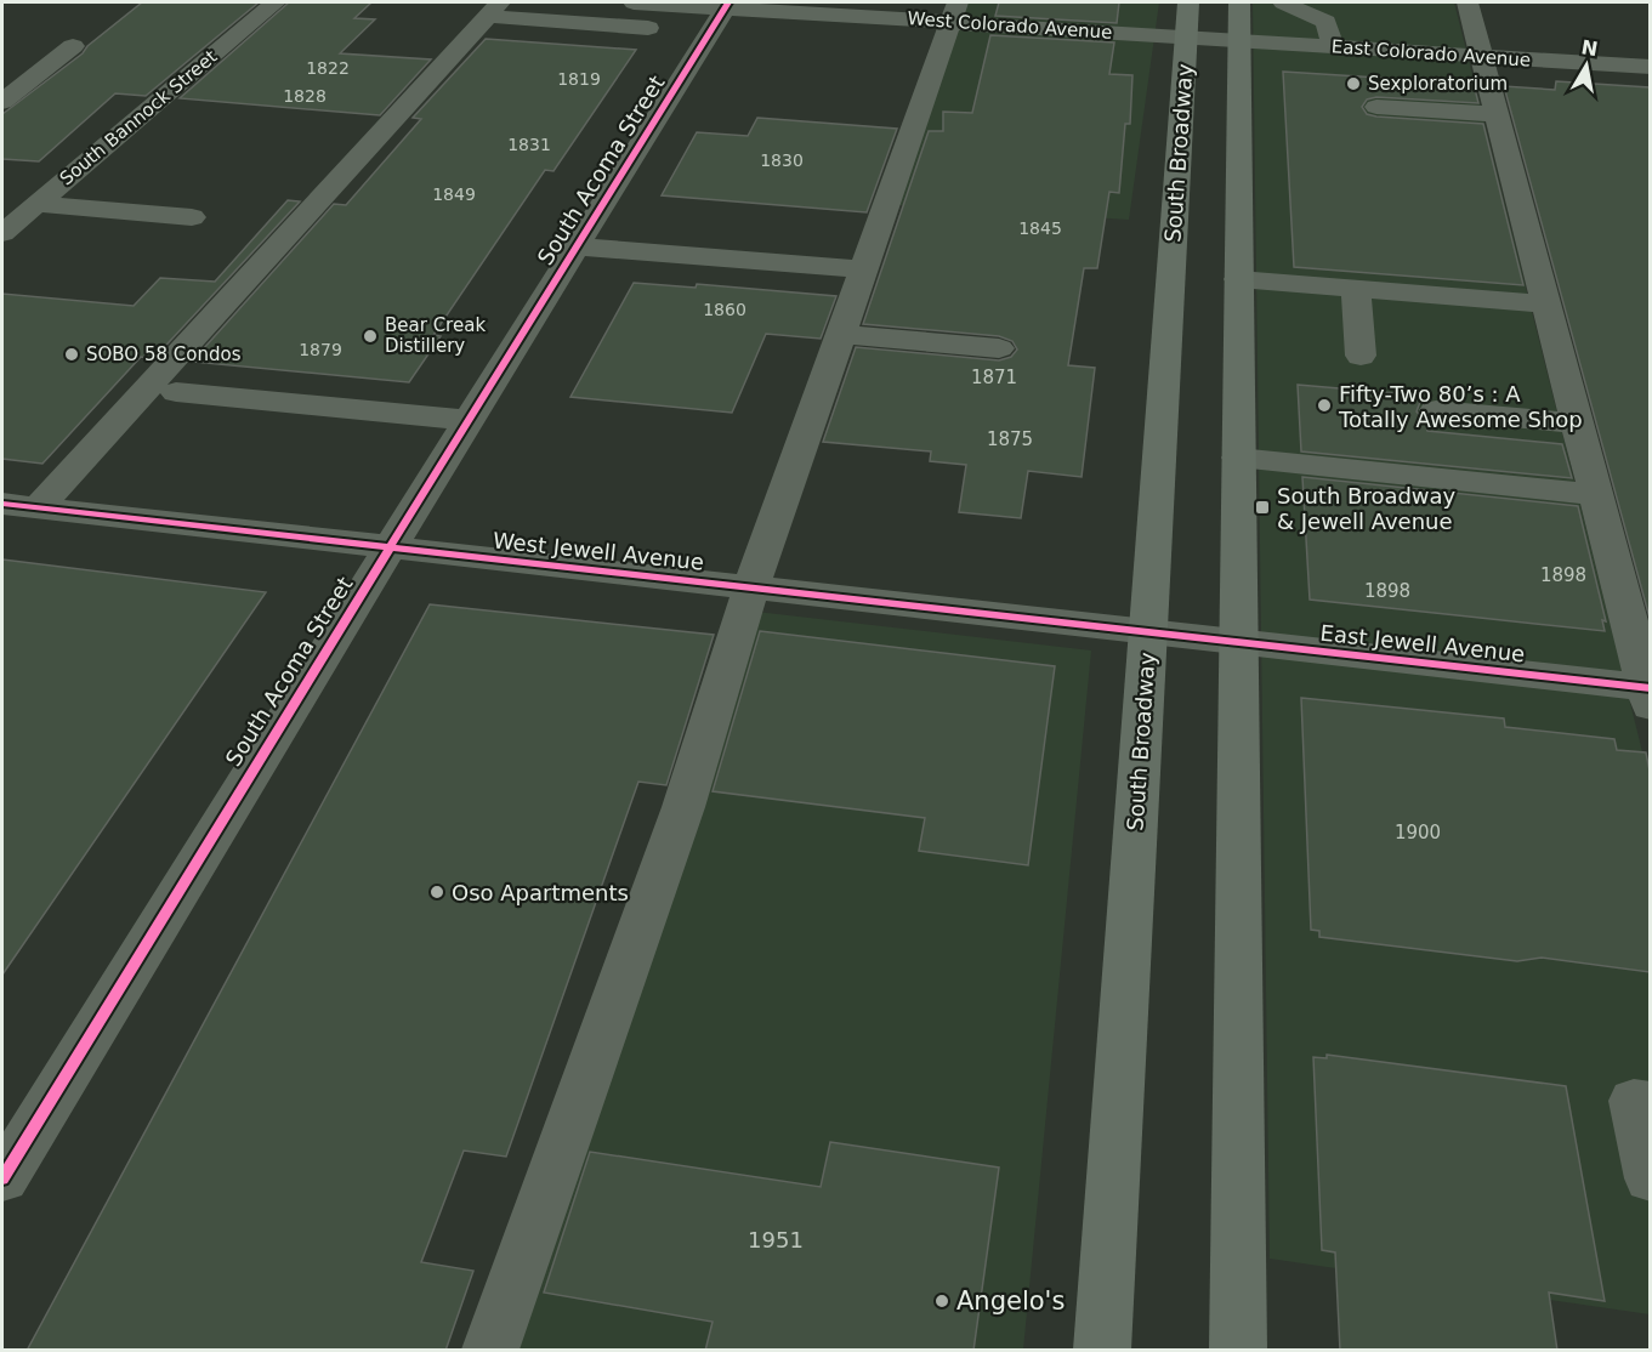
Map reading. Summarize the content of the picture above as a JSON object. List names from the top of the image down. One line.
{"streets":{"main road":["South Broadway"],"street":["West Colorado Avenue","East Colorado Avenue","South Bannock Street","South Acoma Street","West Jewell Avenue","East Jewell Avenue"]},"crossings":[["West Colorado Avenue","East Colorado Avenue"],["West Colorado Avenue","South Broadway"],["West Colorado Avenue","South Acoma Street"],["East Colorado Avenue","South Broadway"],["South Broadway","West Jewell Avenue"],["South Broadway","East Jewell Avenue"],["South Acoma Street","West Jewell Avenue"],["West Jewell Avenue","East Jewell Avenue"]],"places":{"other":["Sexploratorium","Bear Creak Distillery","SOBO 58 Condos","Fifty-Two 80’s : A Totally Awesome Shop","Oso Apartments","Angelo's"],"transit":["South Broadway & Jewell Avenue"]},"house_numbers":["1822","1819","1828","1831","1830","1849","1845","1860","1879","1871","1875","1898","1898","1900","1951"],"north":"top"}
